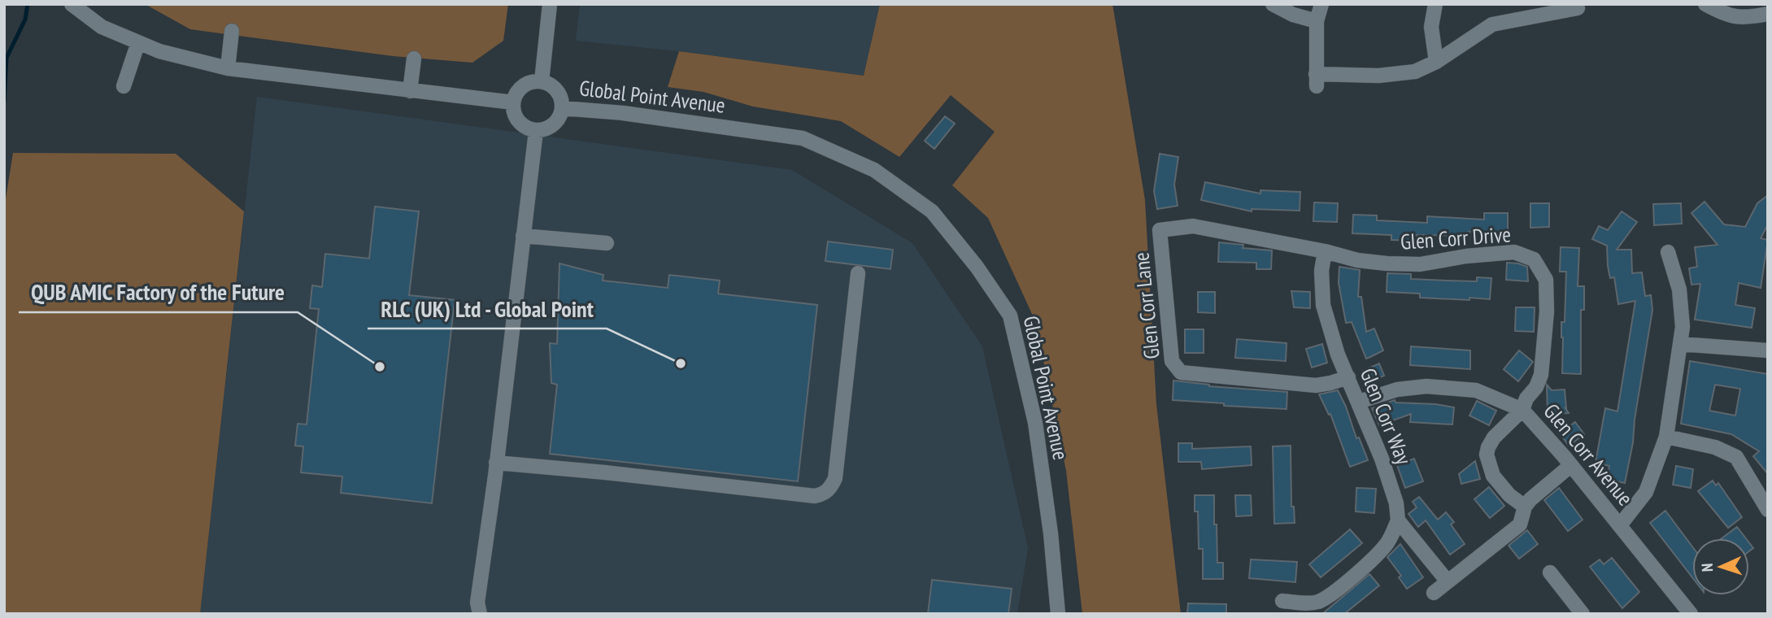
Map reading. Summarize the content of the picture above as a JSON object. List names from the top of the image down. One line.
{"streets":{"street":["Global Point Avenue","Glen Corr Drive","Glen Corr Lane","Glen Corr Way","Glen Corr Avenue"]},"crossings":[["Glen Corr Drive","Glen Corr Lane"],["Glen Corr Drive","Glen Corr Way"],["Glen Corr Drive","Glen Corr Avenue"],["Glen Corr Lane","Glen Corr Way"],["Glen Corr Way","Glen Corr Avenue"]],"places":["RLC (UK) Ltd - Global Point","QUB AMIC Factory of the Future"],"north":"left"}
